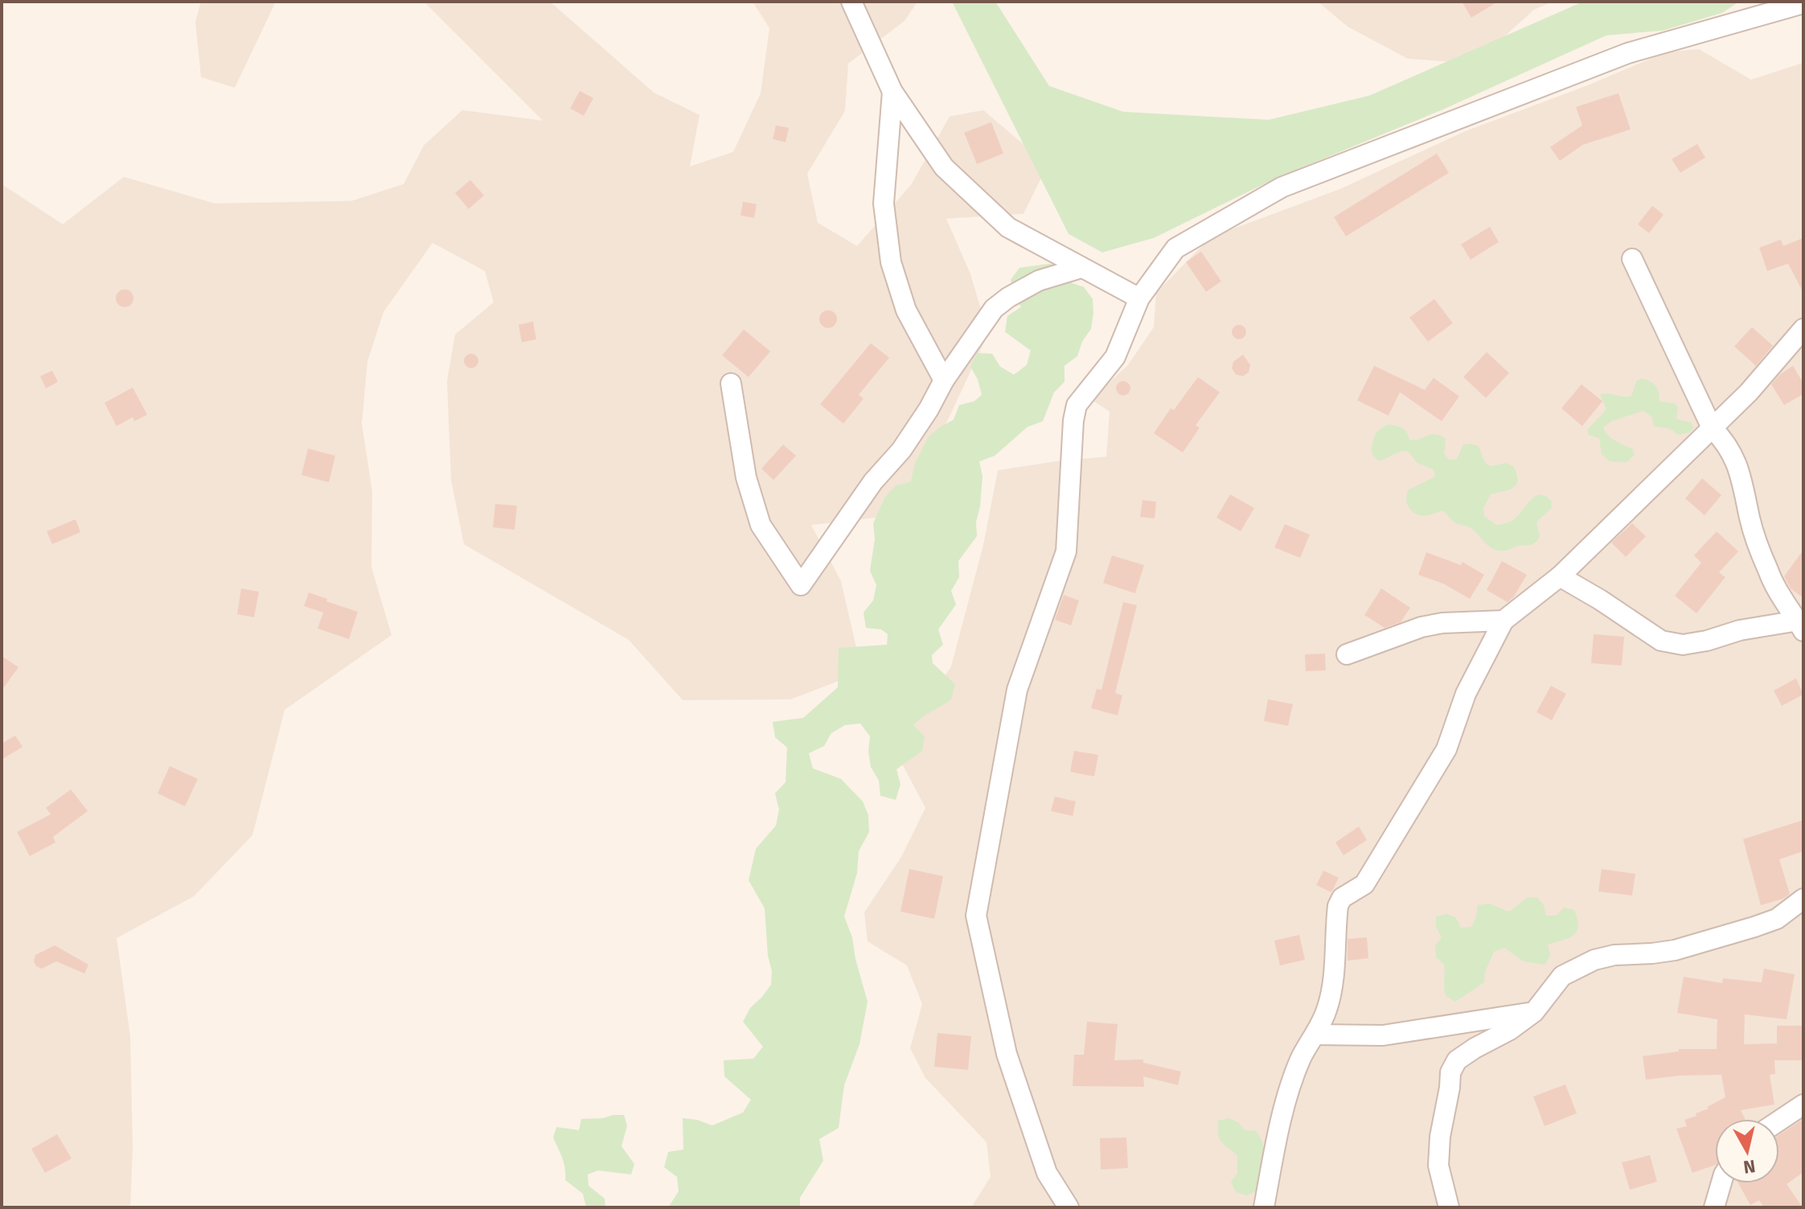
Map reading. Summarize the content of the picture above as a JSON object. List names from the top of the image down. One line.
{"north":"bottom"}
